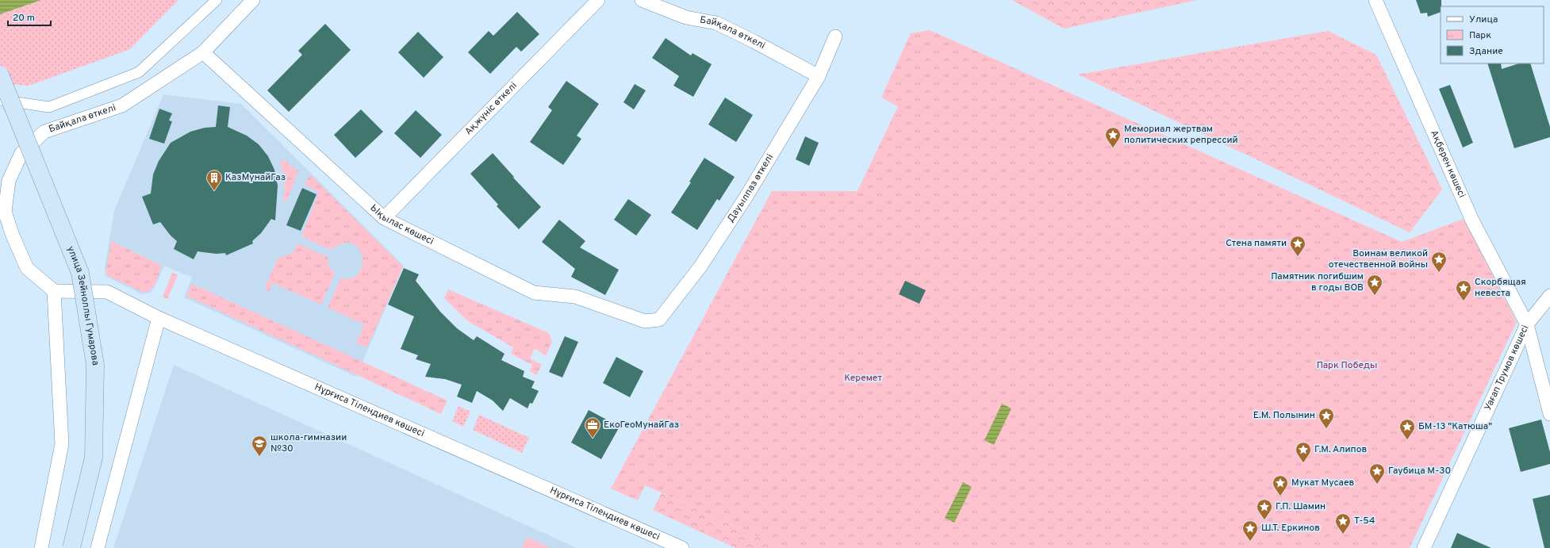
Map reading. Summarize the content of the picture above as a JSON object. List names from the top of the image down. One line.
{"streets":{"main road":["улица Зейноллы Гумарова"],"street":["Байқала өткелі","Ақжүніс өткелі","Ақберен көшесі","Дауылпаз өткелі","Ықылас көшесі","Уағап Трумов көшесі","Нұрғиса Тілендиев көшесі"]},"crossings":[["Байқала өткелі","Дауылпаз өткелі"],["Байқала өткелі","Ықылас көшесі"],["Байқала өткелі","Нұрғиса Тілендиев көшесі"],["Ақжүніс өткелі","Ықылас көшесі"],["Ақберен көшесі","Уағап Трумов көшесі"],["Дауылпаз өткелі","Ықылас көшесі"]],"parks":["Парк Победы","Керемет"],"places":{"place":["Мемориал жертвам политических репрессий","Стена памяти","Воинам великой отечественной войны","Памятник погибшим в годы ВОВ","Скорбящая невеста","Е.М. Полынин","БМ-13 \"Катюша\"","Г.М. Алипов","Гаубица М-30","Мукат Мусаев","Г.П. Шамин","Т-54","Ш.Т. Еркинов"],"building":["КазМунайГаз"],"office":["ЕкоГеоМунайГаз"],"school or university":["школа-гимназии №30"]},"legend":["Улица","Парк","Здание"],"scale_bar":"20 m"}
